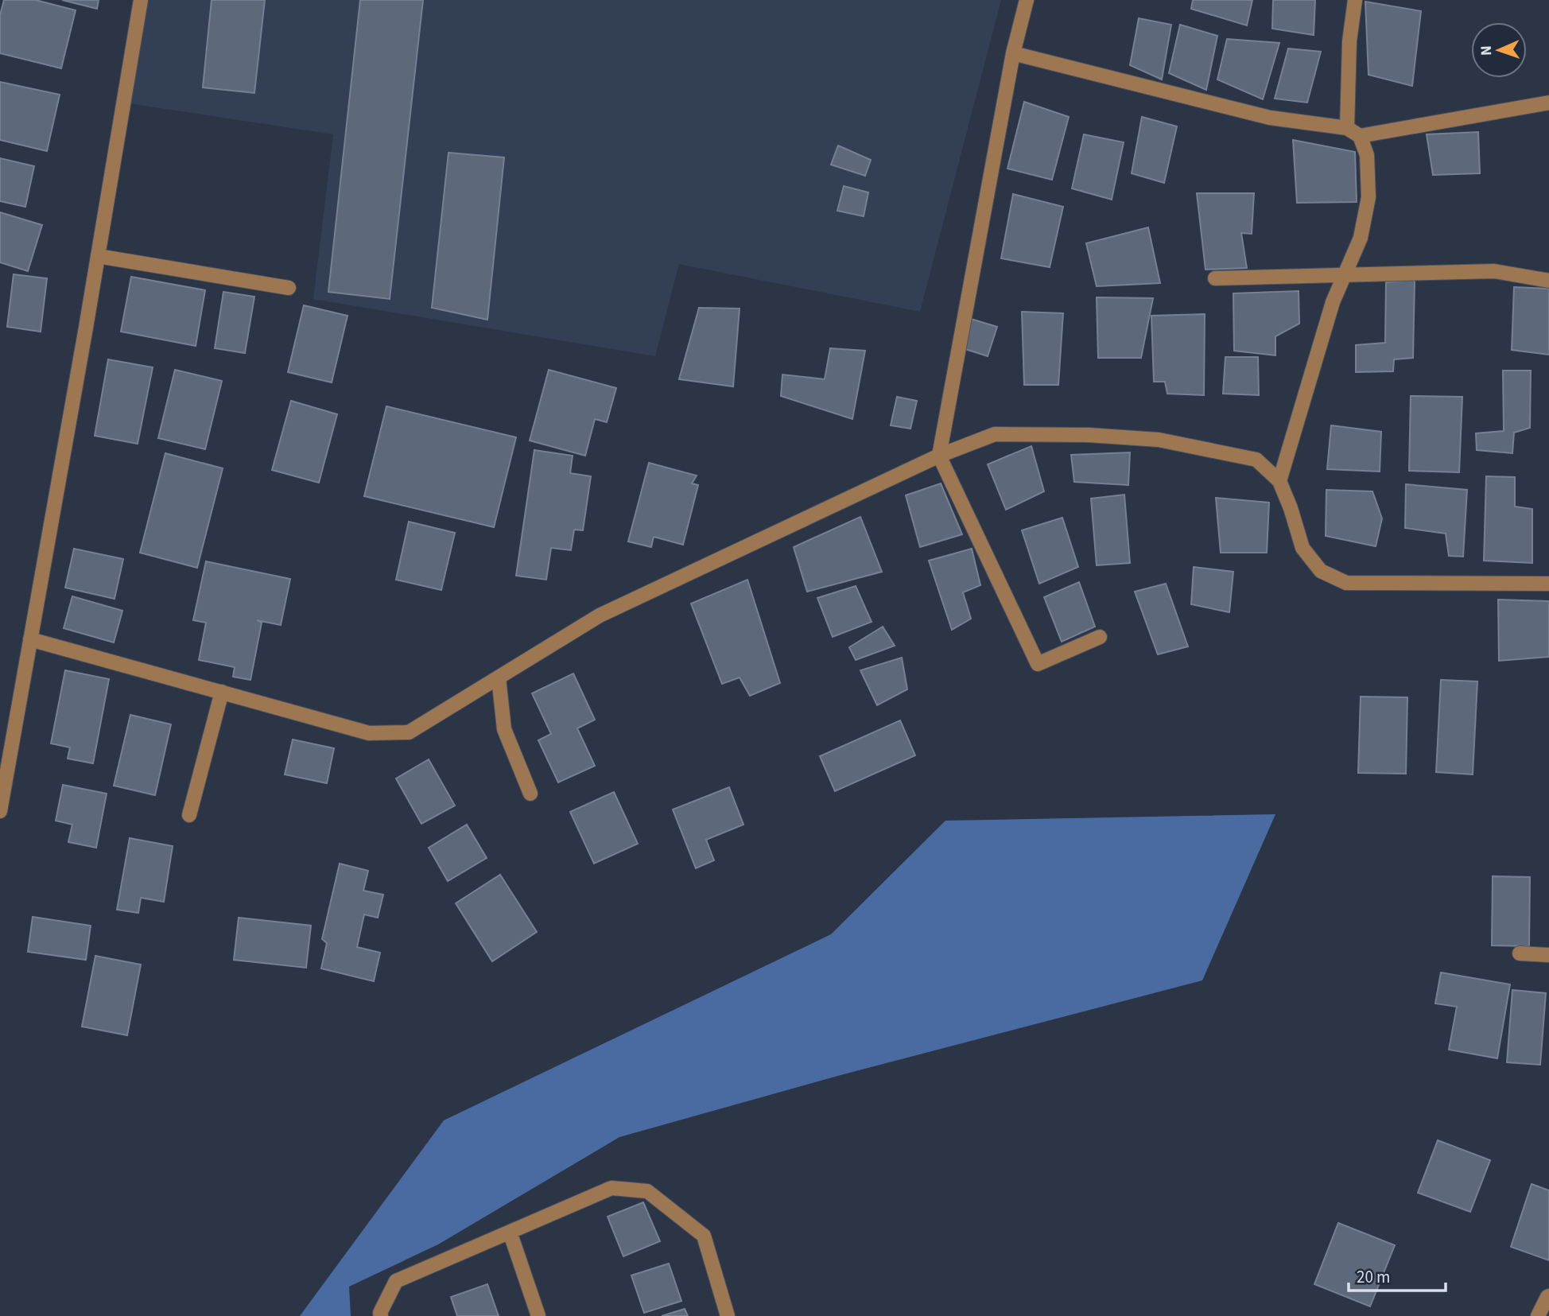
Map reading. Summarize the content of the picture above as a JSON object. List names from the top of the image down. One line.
{"scale_bar":"20 m","north":"left"}
